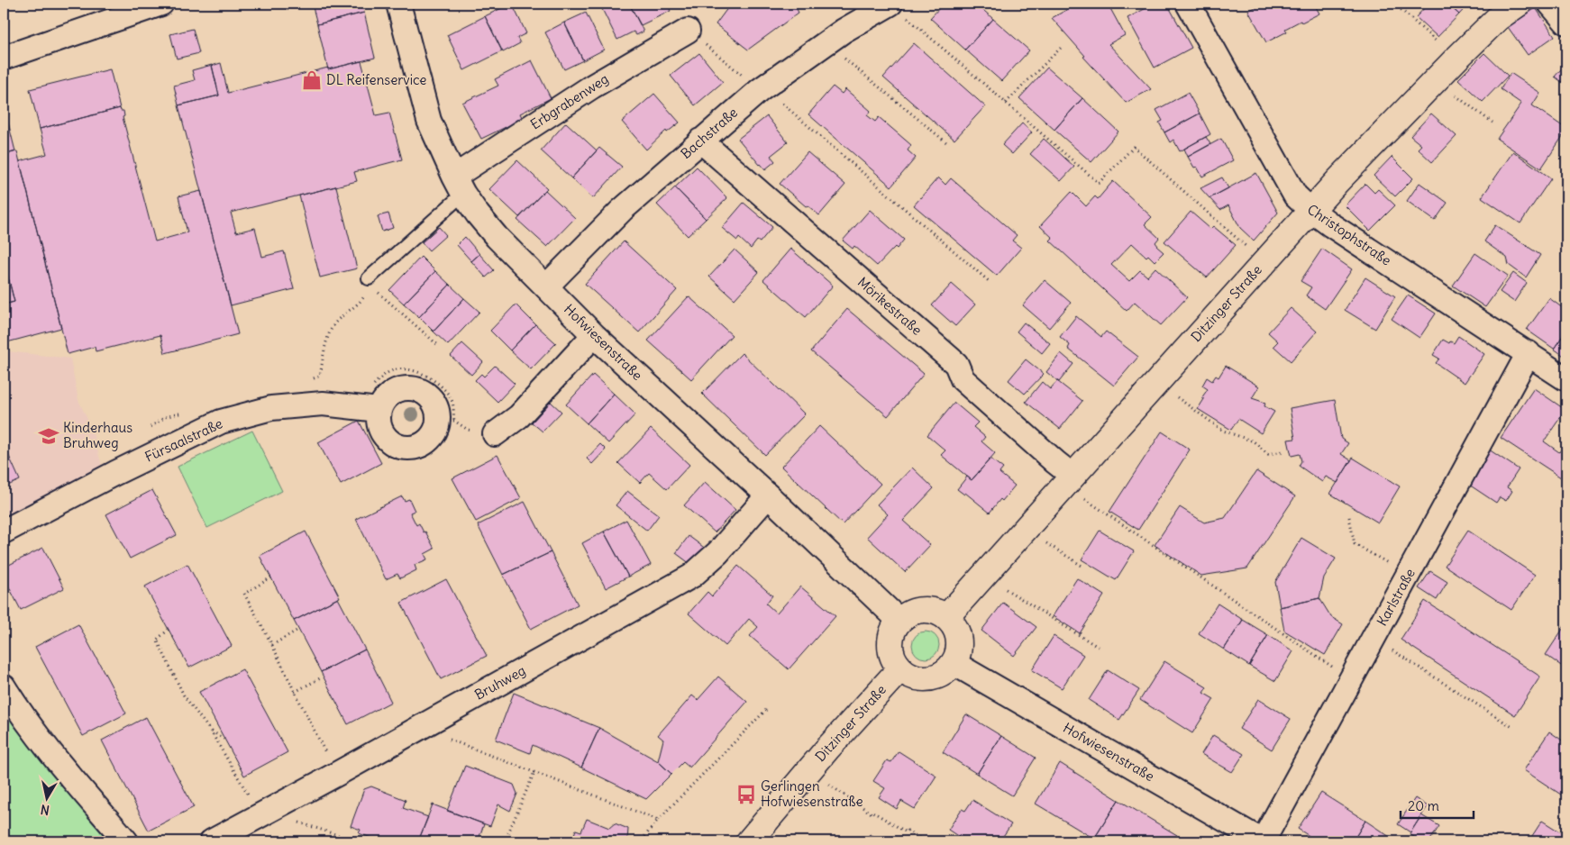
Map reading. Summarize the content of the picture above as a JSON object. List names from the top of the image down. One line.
{"streets":{"main road":["Ditzinger Straße"],"street":["Erbgrabenweg","Bachstraße","Christophstraße","Mörikestraße","Hofwiesenstraße","Fürsaalstraße","Karlstraße","Bruhweg"]},"crossings":[["Erbgrabenweg","Hofwiesenstraße"],["Bachstraße","Mörikestraße"],["Bachstraße","Hofwiesenstraße"],["Christophstraße","Ditzinger Straße"],["Christophstraße","Karlstraße"],["Ditzinger Straße","Mörikestraße"],["Ditzinger Straße","Hofwiesenstraße"],["Hofwiesenstraße","Karlstraße"],["Hofwiesenstraße","Bruhweg"]],"places":{"shop":["DL Reifenservice"],"school or university":["Kinderhaus Bruhweg"],"bus stop":["Gerlingen Hofwiesenstraße"]},"scale_bar":"20 m","north":"bottom"}
